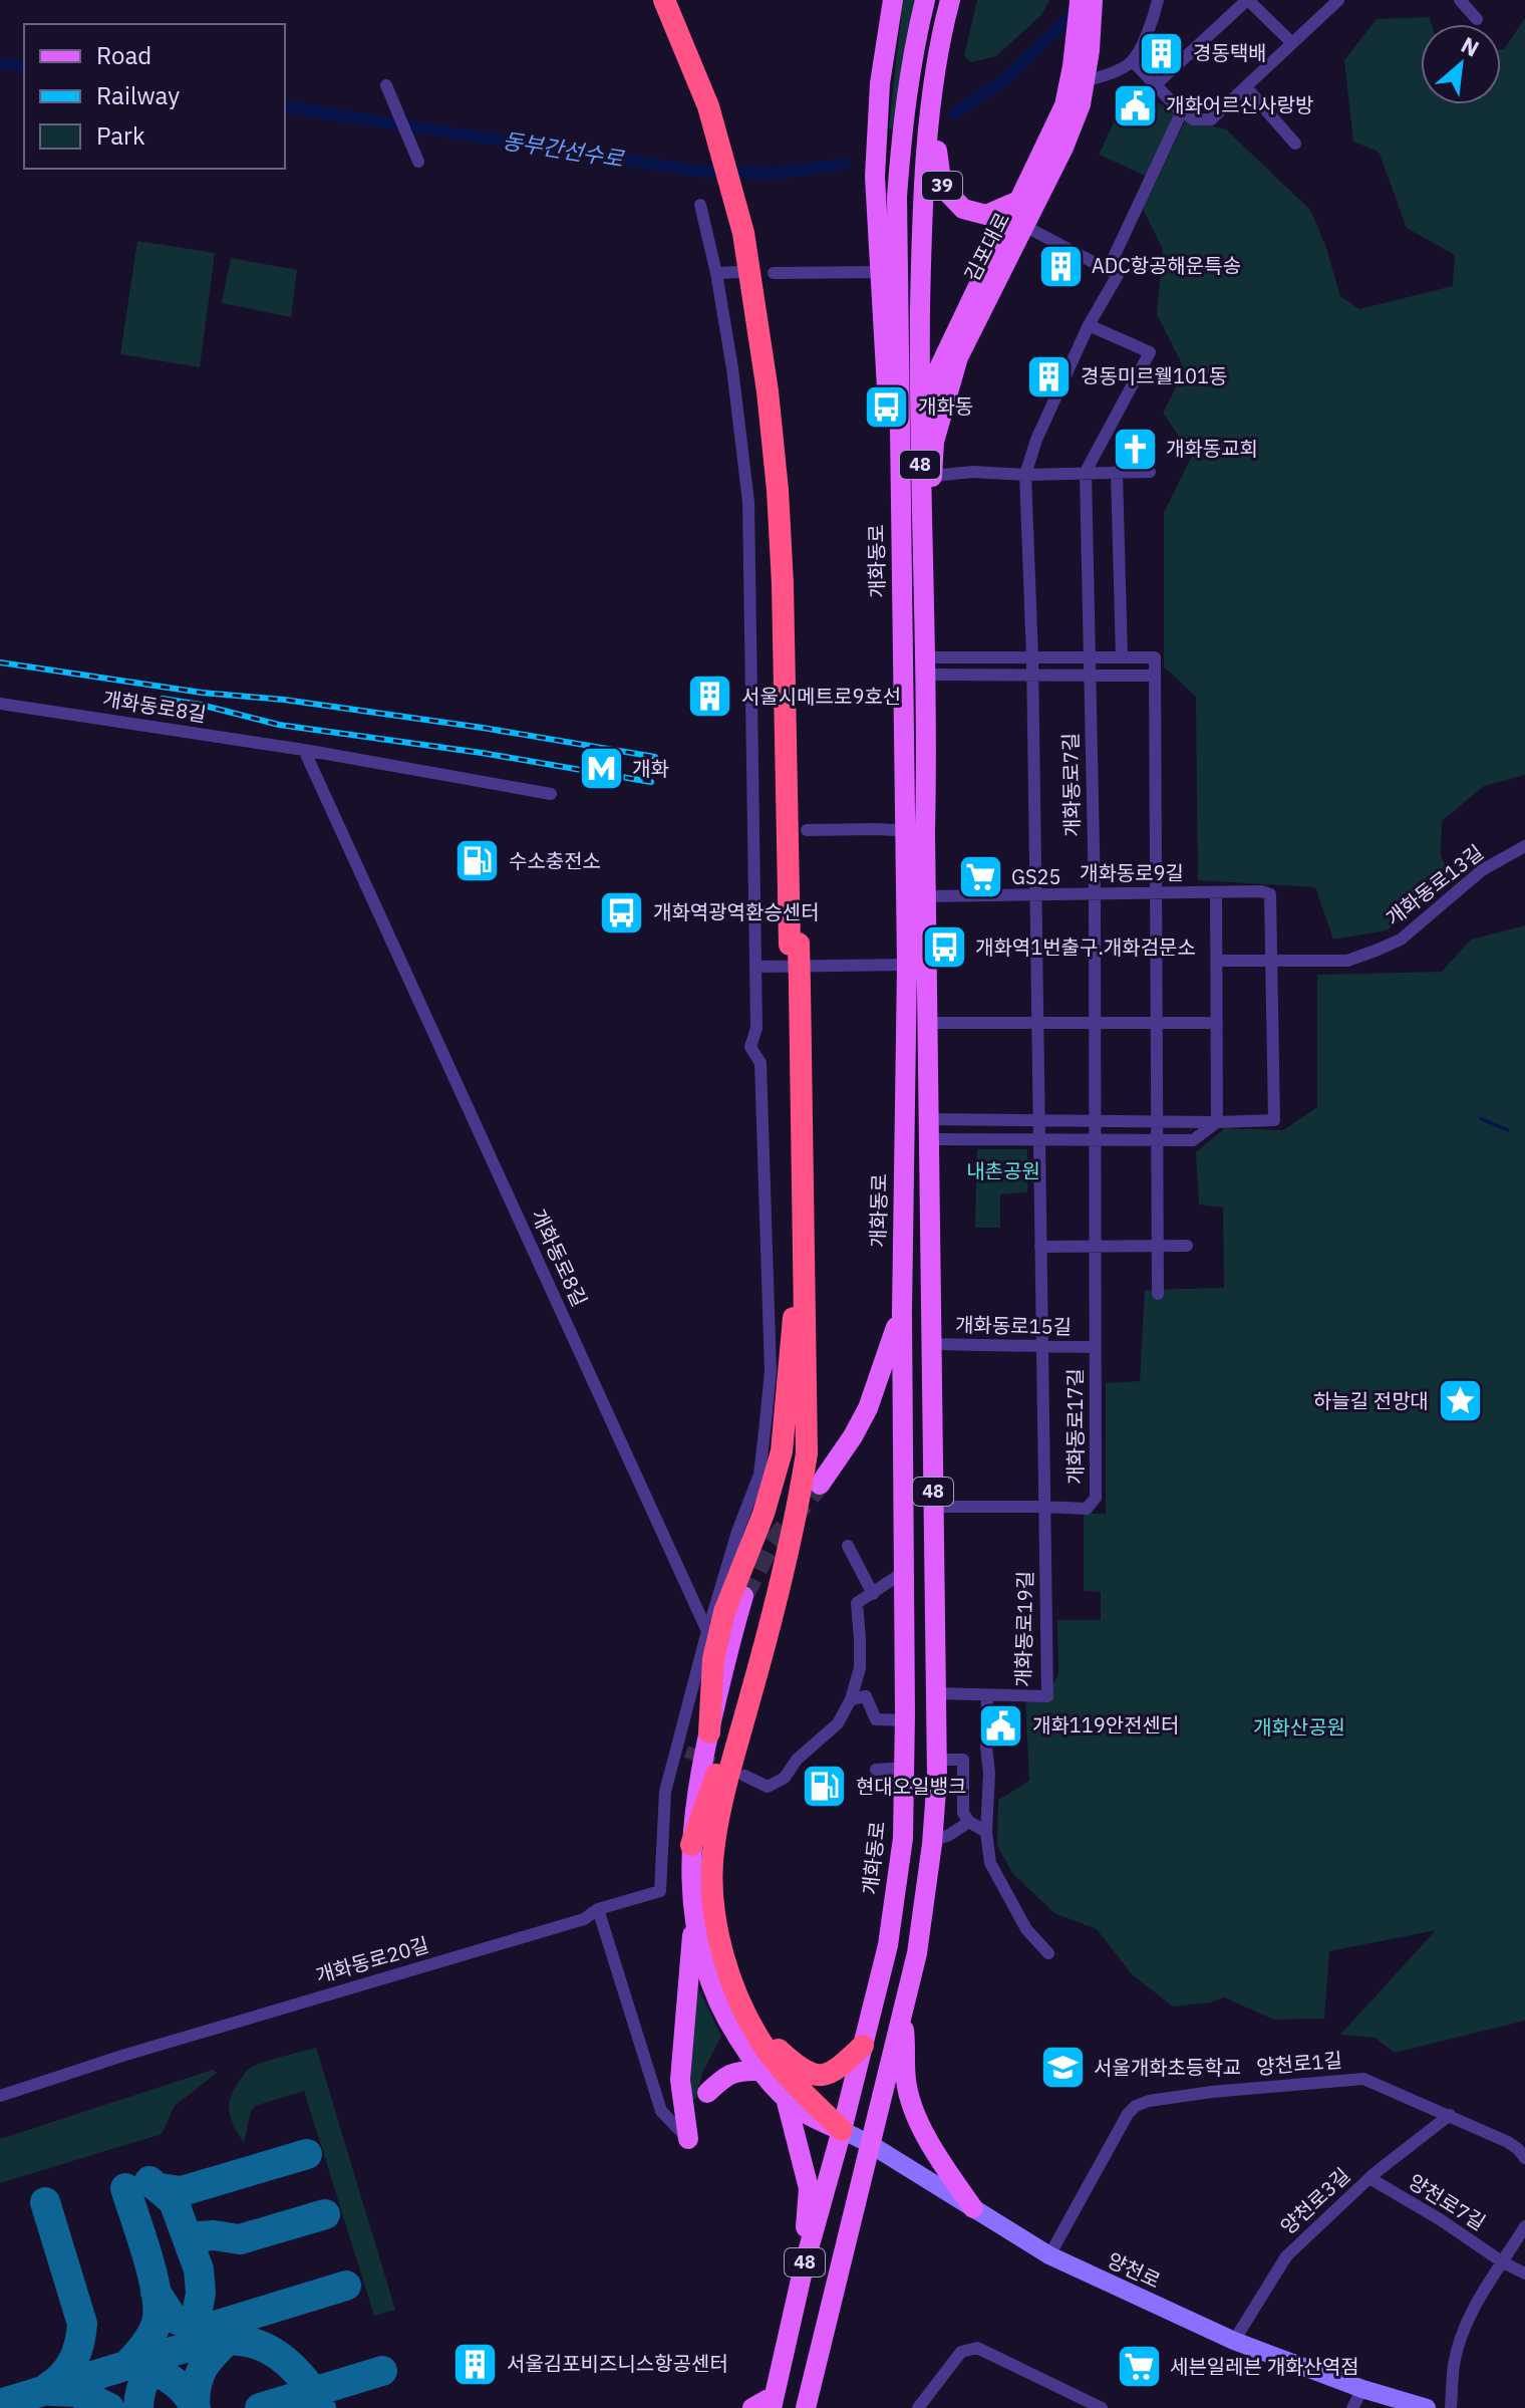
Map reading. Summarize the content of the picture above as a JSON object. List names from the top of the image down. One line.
{"streets":{"main road":["39","김포대로","48","개화동로","양천로"],"street":["개화동로8길","개화동로7길","개화동로9길","개화동로13길","개화동로15길","개화동로17길","개화동로19길","개화동로20길","양천로1길","양천로3길","양천로7길"]},"crossings":[["39","김포대로"],["39","개화동로"],["김포대로","개화동로"],["개화동로","개화동로9길"],["개화동로","개화동로15길"],["개화동로","개화동로17길"],["개화동로","개화동로19길"],["개화동로","양천로"],["개화동로8길","개화동로20길"],["개화동로7길","개화동로9길"],["개화동로9길","개화동로13길"],["개화동로15길","개화동로17길"],["개화동로17길","개화동로19길"],["양천로1길","양천로3길"],["양천로1길","양천로"],["양천로3길","양천로7길"],["양천로3길","양천로"]],"water":["동부간선수로"],"parks":["내촌공원","개화산공원"],"places":{"building":["경동택배","ADC항공해운특송","경동미르웰101동","서울시메트로9호선","서울김포비즈니스항공센터"],"public building":["개화어르신사랑방","개화119안전센터"],"bus stop":["개화동","개화역광역환승센터","개화역1번출구.개화검문소"],"church":["개화동교회"],"metro station":["개화"],"fuel station":["수소충전소","현대오일뱅크"],"supermarket":["GS25","세븐일레븐 개화산역점"],"place":["하늘길 전망대"],"school or university":["서울개화초등학교"]},"legend":["Road","Railway","Park"],"north":"top right"}
